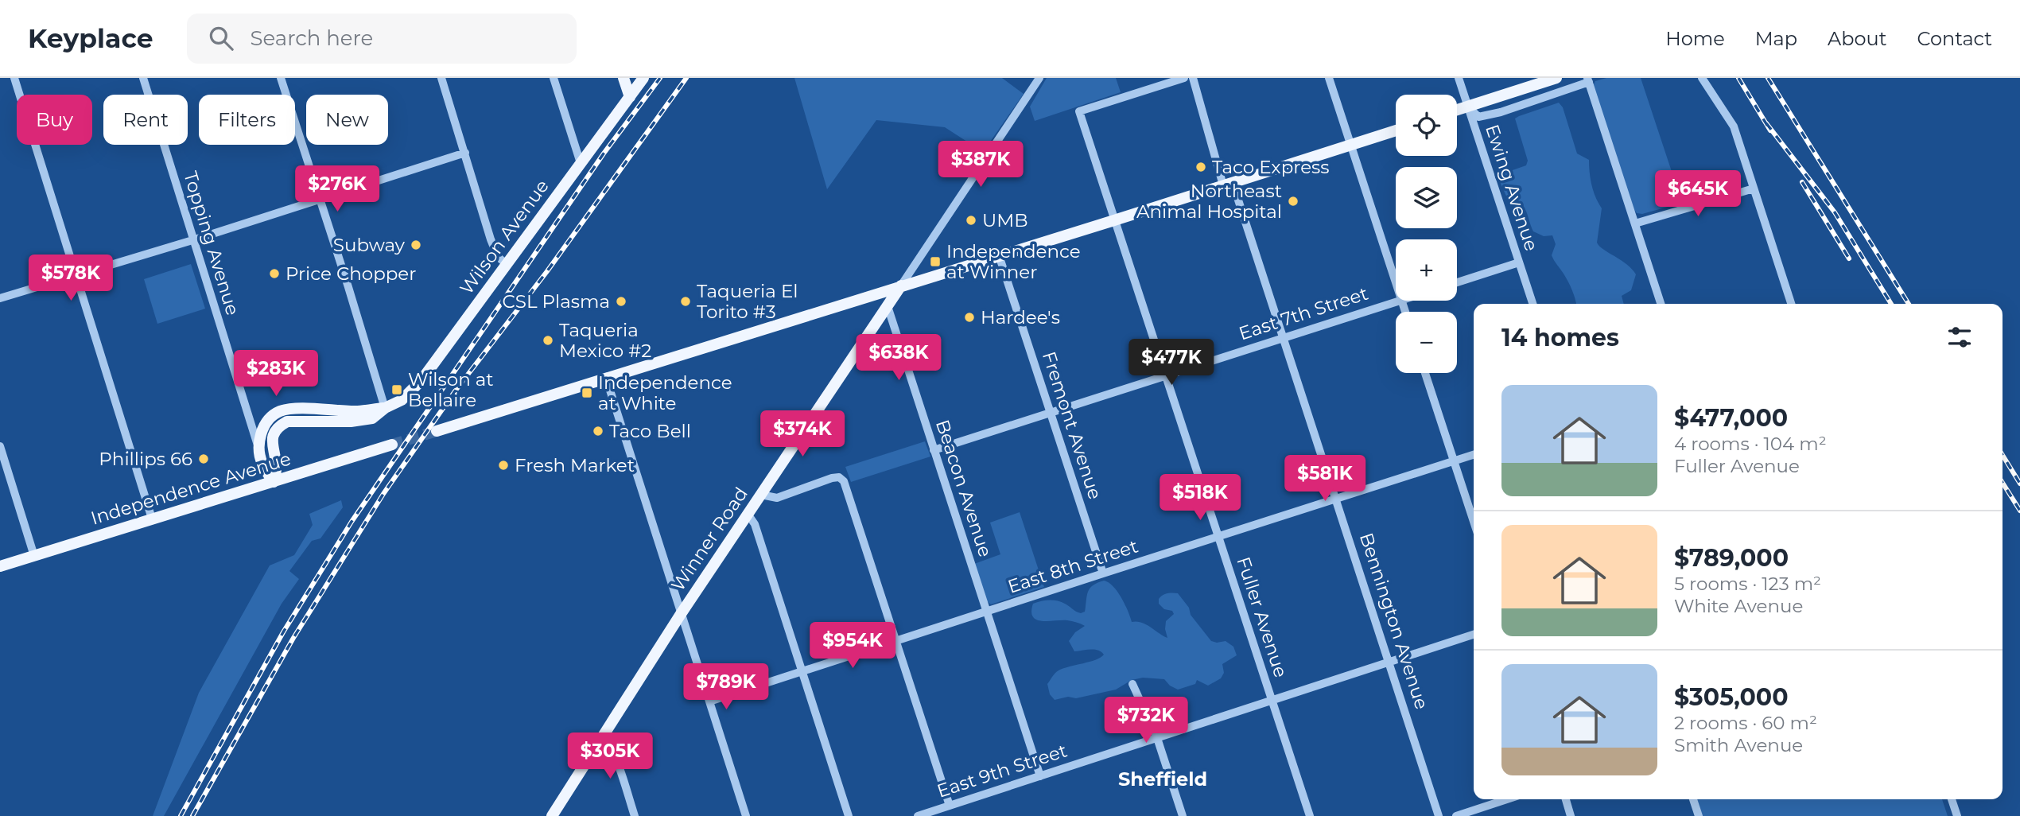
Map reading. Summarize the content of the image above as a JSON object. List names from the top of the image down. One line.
{"streets":{"main road":["Wilson Avenue","Independence Avenue","Winner Road"],"street":["Ewing Avenue","Topping Avenue","East 7th Street","Fremont Avenue","Beacon Avenue","East 8th Street","Fuller Avenue","Bennington Avenue","East 9th Street"]},"crossings":[["Wilson Avenue","Topping Avenue"],["Wilson Avenue","Independence Avenue"],["East 7th Street","Fremont Avenue"],["East 7th Street","Beacon Avenue"],["East 7th Street","Fuller Avenue"],["East 7th Street","Bennington Avenue"],["Fremont Avenue","East 8th Street"],["Beacon Avenue","Winner Road"],["Beacon Avenue","East 8th Street"],["Beacon Avenue","East 9th Street"],["East 8th Street","Fuller Avenue"],["East 8th Street","Bennington Avenue"],["Fuller Avenue","East 9th Street"],["Bennington Avenue","East 9th Street"]],"districts":["Sheffield"],"places":{"other":["Taco Express","Northeast Animal Hospital","UMB","Subway","Price Chopper","CSL Plasma","Taqueria El Torito #3","Hardee's","Taqueria Mexico #2","Taco Bell","Phillips 66","Fresh Market"],"transit":["Independence at Winner","Wilson at Bellaire","Independence at White"]},"page":{"header":"Keyplace","search":"Search here","nav":["Home","Map","About","Contact"],"map_buttons":["+","−"],"chip":["Buy","Rent","Filters","New"],"price":["$387K","$276K","$645K","$578K","$638K","$477K","$283K","$374K","$581K","$518K","$954K","$789K","$732K","$305K"],"heading":"14 homes","list":[{"name":"$477,000","note":"4 rooms · 104 m² · Fuller Avenue"},{"name":"$789,000","note":"5 rooms · 123 m² · White Avenue"},{"name":"$305,000","note":"2 rooms · 60 m² · Smith Avenue"}]}}
